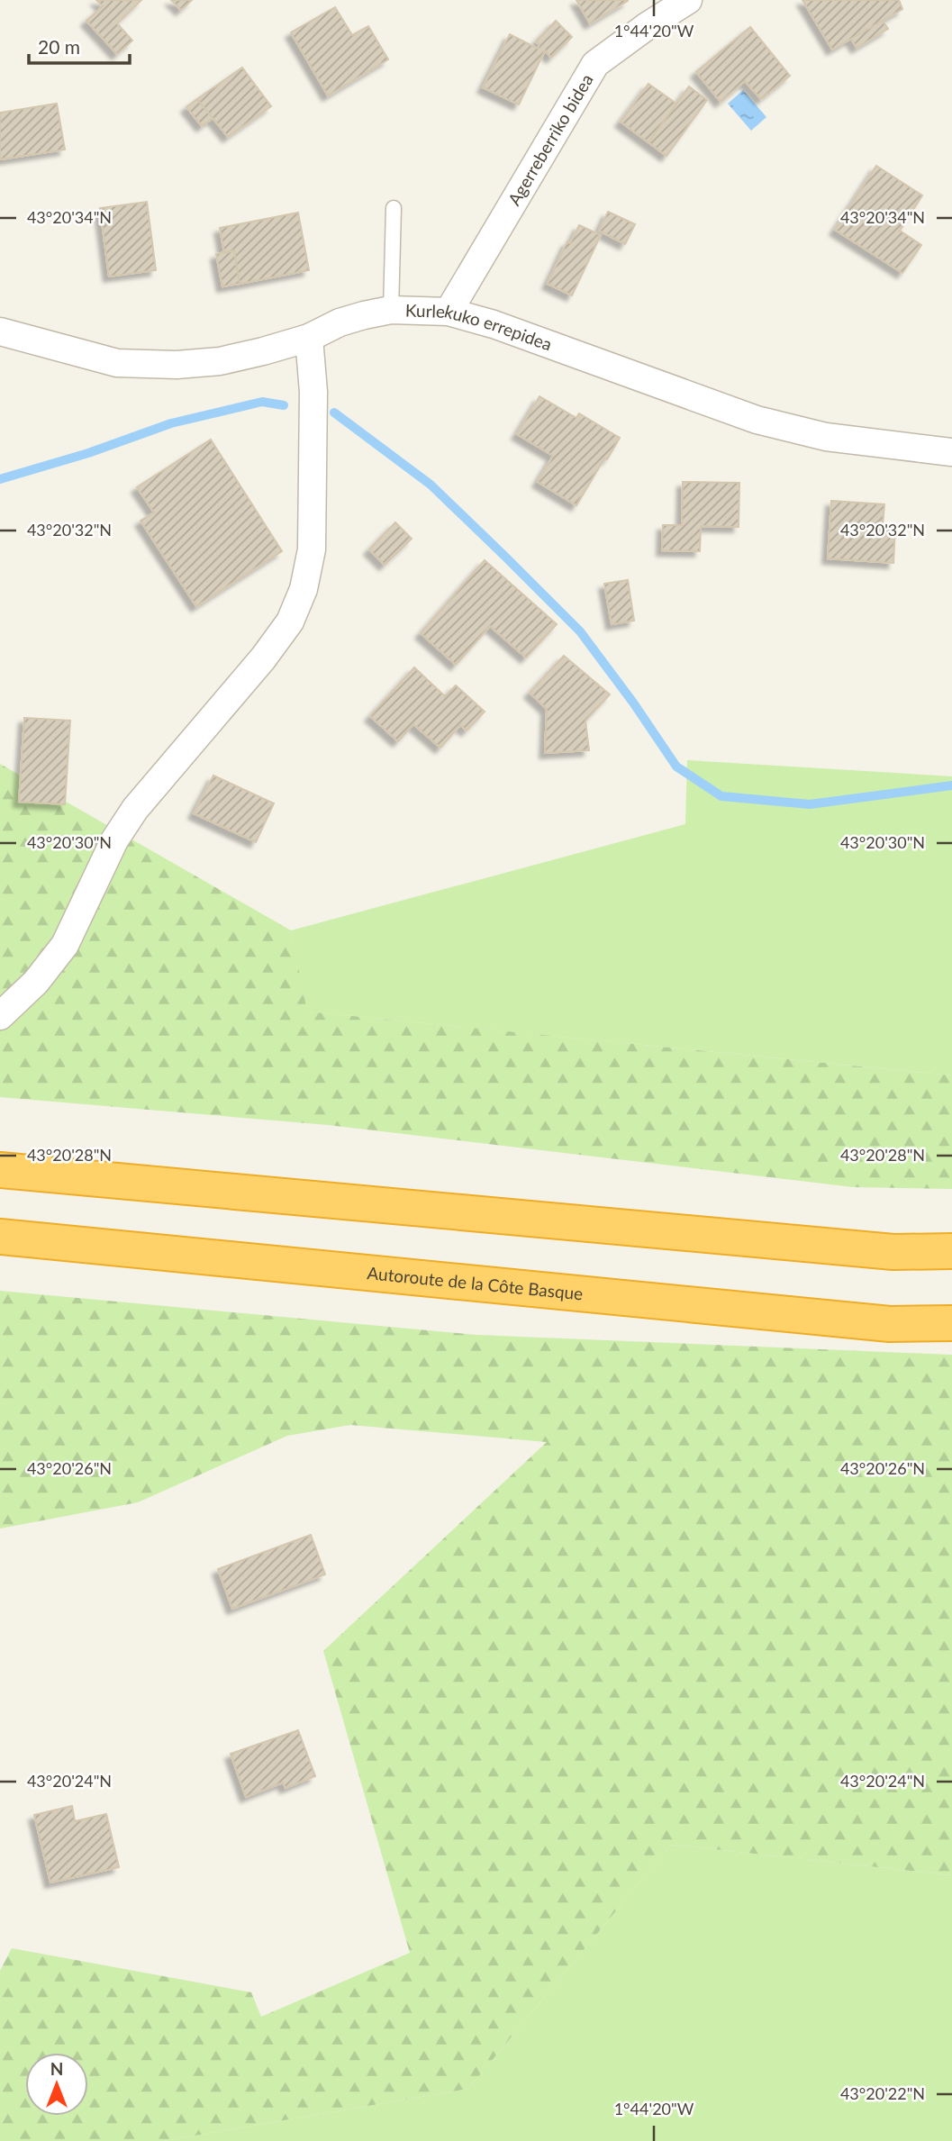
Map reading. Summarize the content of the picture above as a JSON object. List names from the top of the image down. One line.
{"streets":{"highway":["Autoroute de la Côte Basque"],"street":["Agerreberriko bidea","Kurlekuko errepidea"]},"crossings":[["Agerreberriko bidea","Kurlekuko errepidea"]],"scale_bar":"20 m","north":"top","coordinates":["1°44'20\"W","43°20'34\"N","43°20'32\"N","43°20'30\"N","43°20'28\"N","43°20'26\"N","43°20'24\"N","43°20'22\"N"]}
